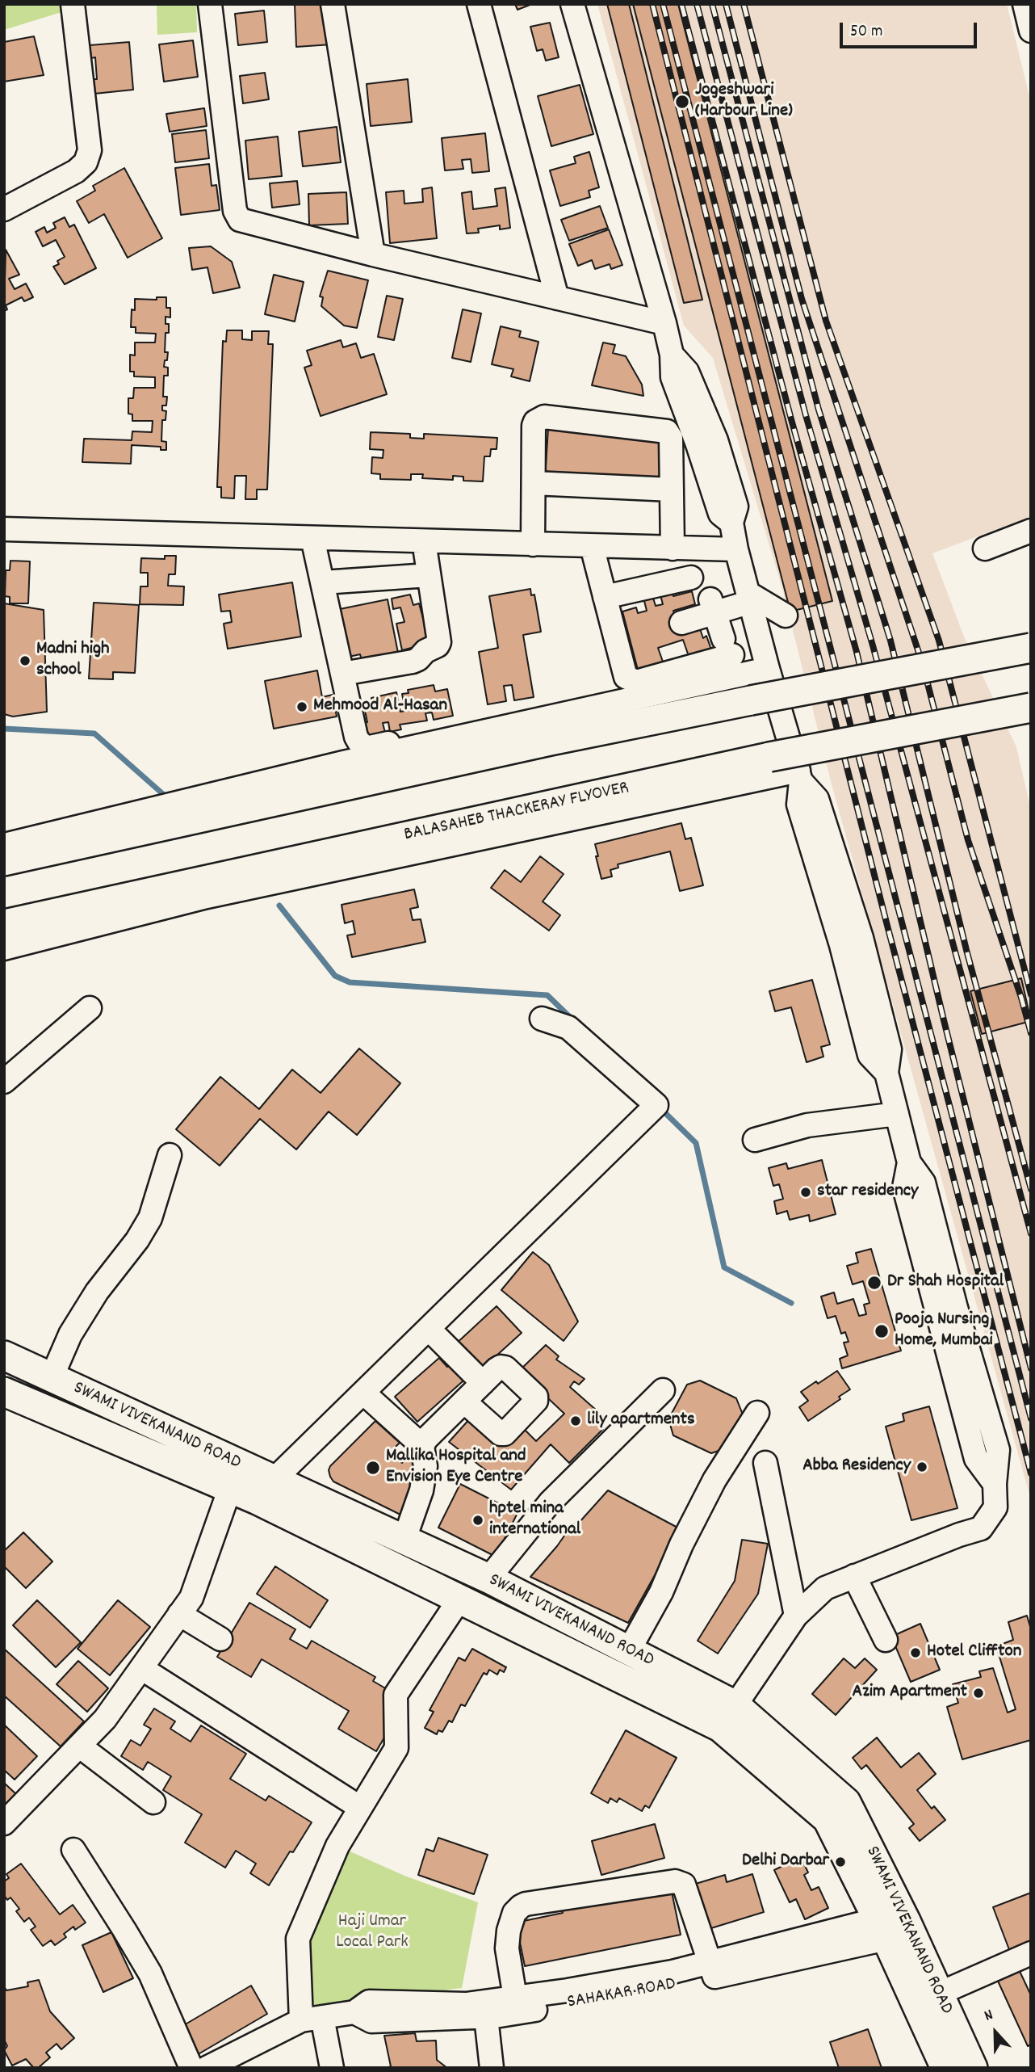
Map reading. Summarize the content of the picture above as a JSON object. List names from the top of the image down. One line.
{"streets":{"main road":["BALASAHEB THACKERAY FLYOVER","SWAMI VIVEKANAND ROAD"],"street":["SAHAKAR ROAD"]},"crossings":[["SWAMI VIVEKANAND ROAD","SAHAKAR ROAD"]],"parks":["Haji Umar Local Park"],"places":["Jogeshwari (Harbour Line)","Madni high school","Mehmood Al-Hasan","star residency","Dr Shah Hospital","Pooja Nursing Home, Mumbai","lily apartments","Abba Residency","Mallika Hospital and Envision Eye Centre","hptel mina international","Hotel Cliffton","Azim Apartment","Delhi Darbar"],"scale_bar":"50 m","north":"top"}
